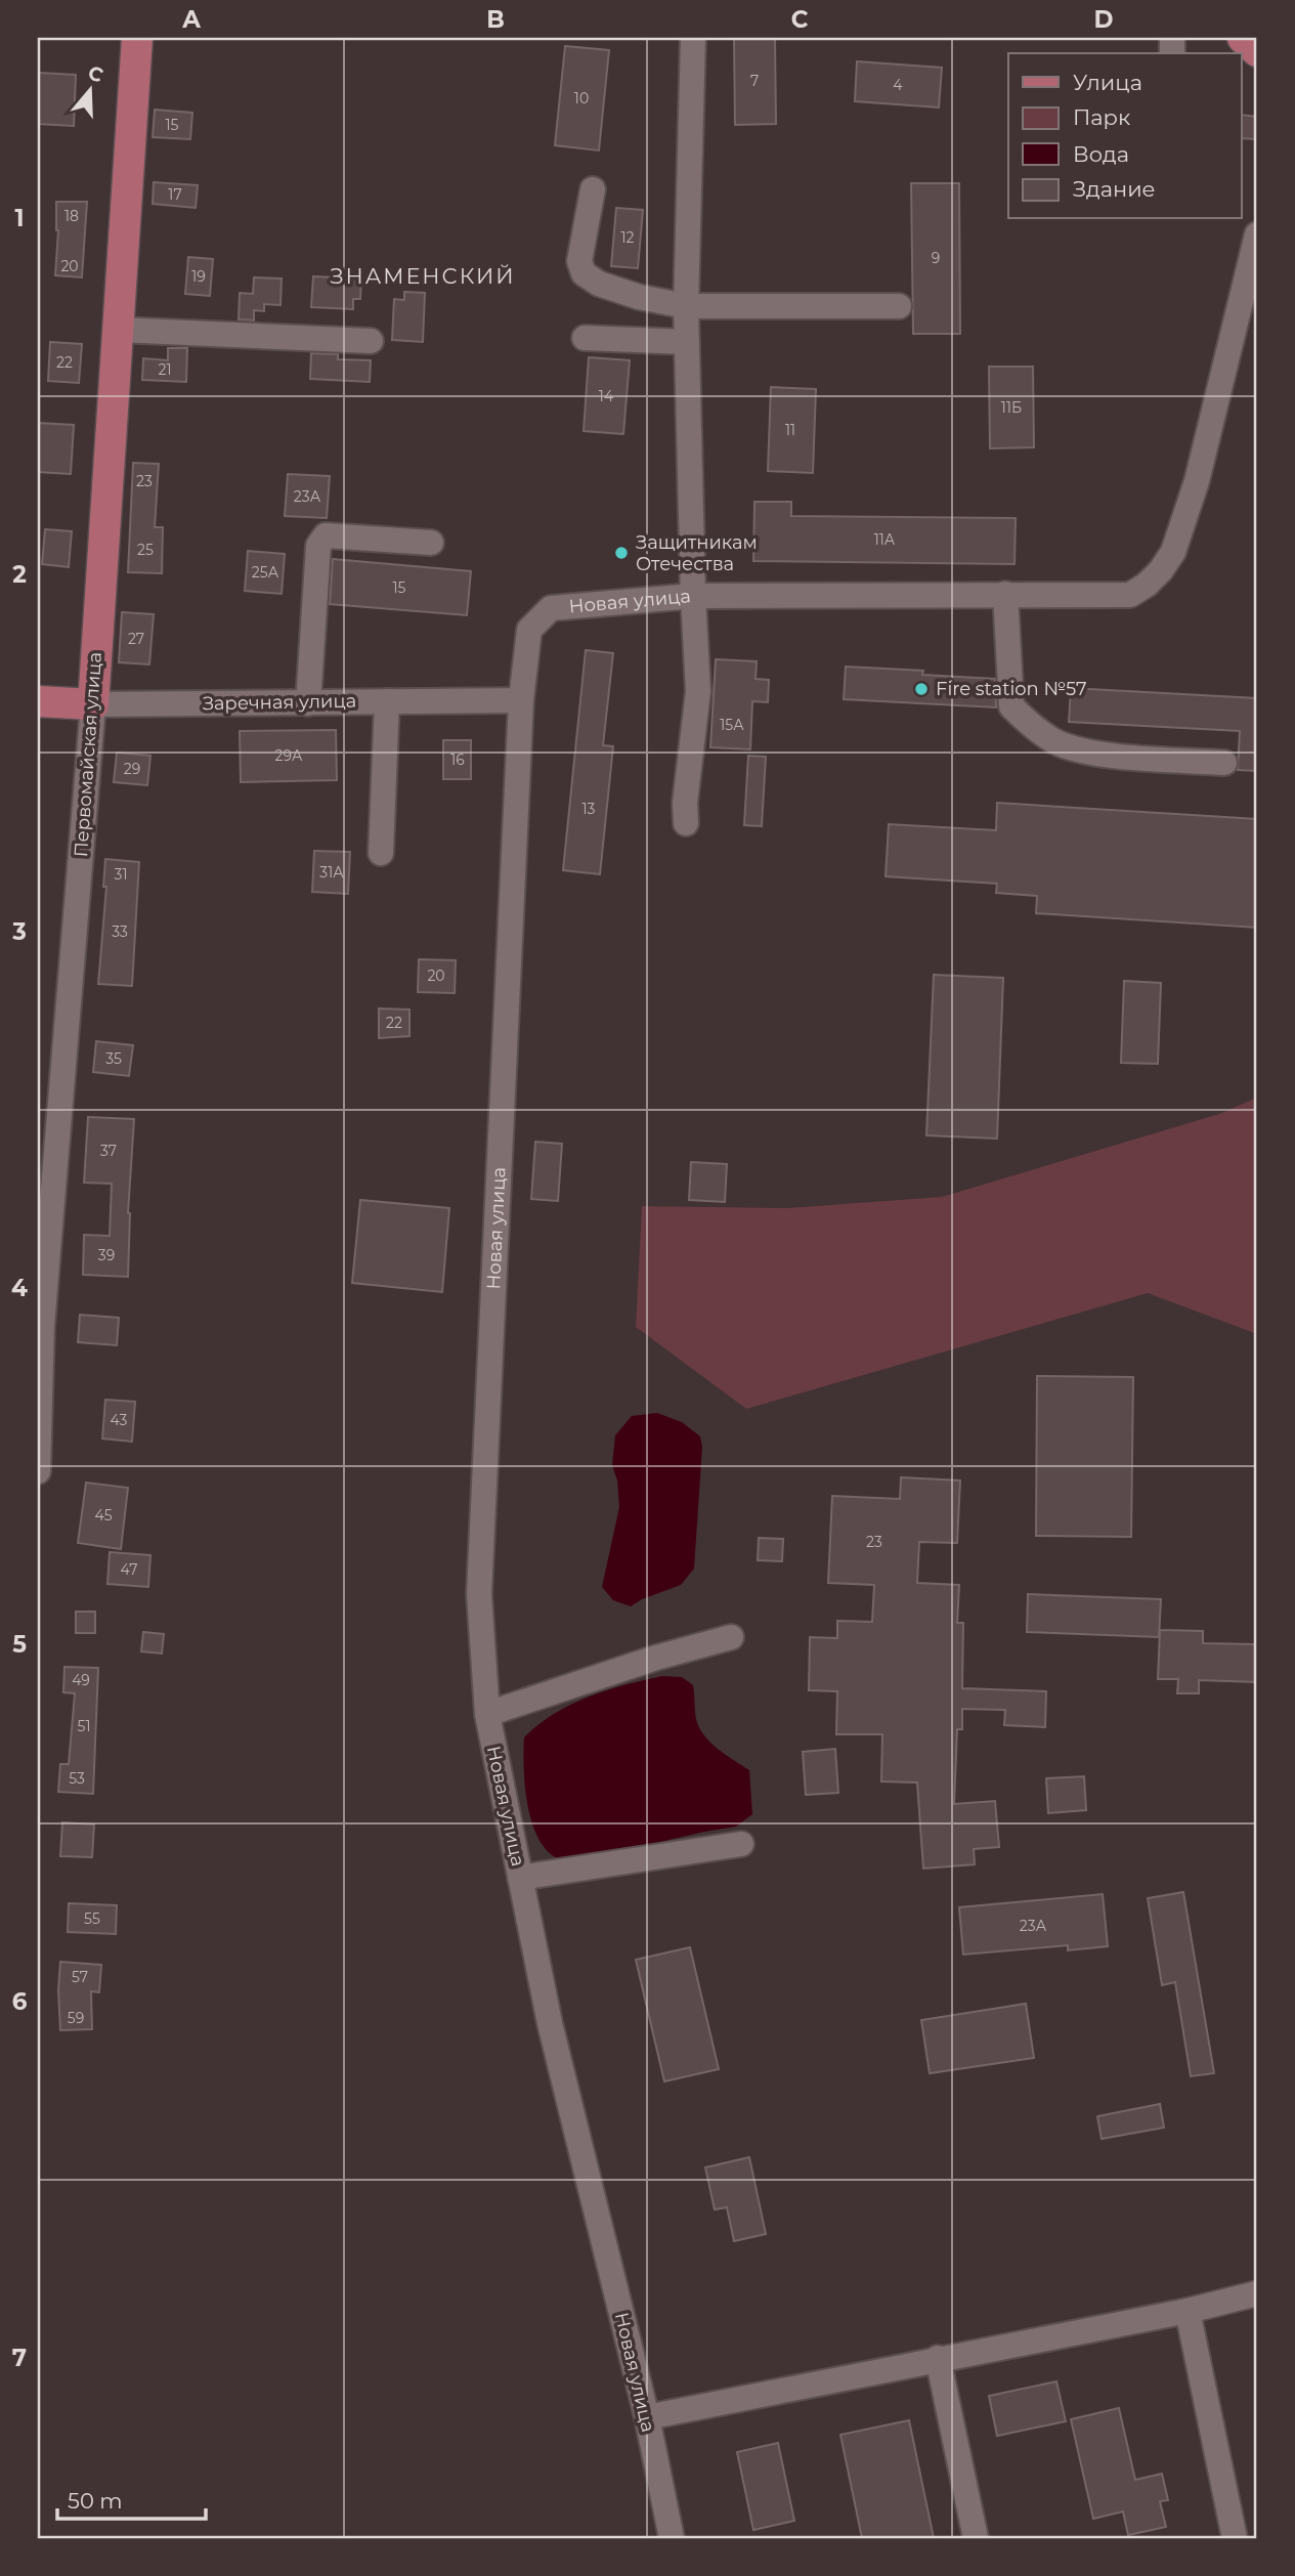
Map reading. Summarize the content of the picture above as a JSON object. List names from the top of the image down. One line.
{"streets":{"main road":["Заречная улица","Первомайская улица"],"street":["Новая улица"]},"crossings":[["Новая улица","Заречная улица"],["Заречная улица","Первомайская улица"]],"districts":["ЗНАМЕНСКИЙ"],"places":["Защитникам Отечества","Fire station №57"],"house_numbers":["7","4","10","15","17","18","12","9","20","19","22","21","14","11Б","11","23","23А","11А","25","25А","15","27","15А","29А","16","29","13","31А","31","33","20","22","35","37","39","43","45","23","47","49","51","53","55","23А","57","59"],"legend":["Улица","Парк","Вода","Здание"],"scale_bar":"50 m","north":"top","grid":{"columns":["A","B","C","D"],"rows":["1","2","3","4","5","6","7"]}}
